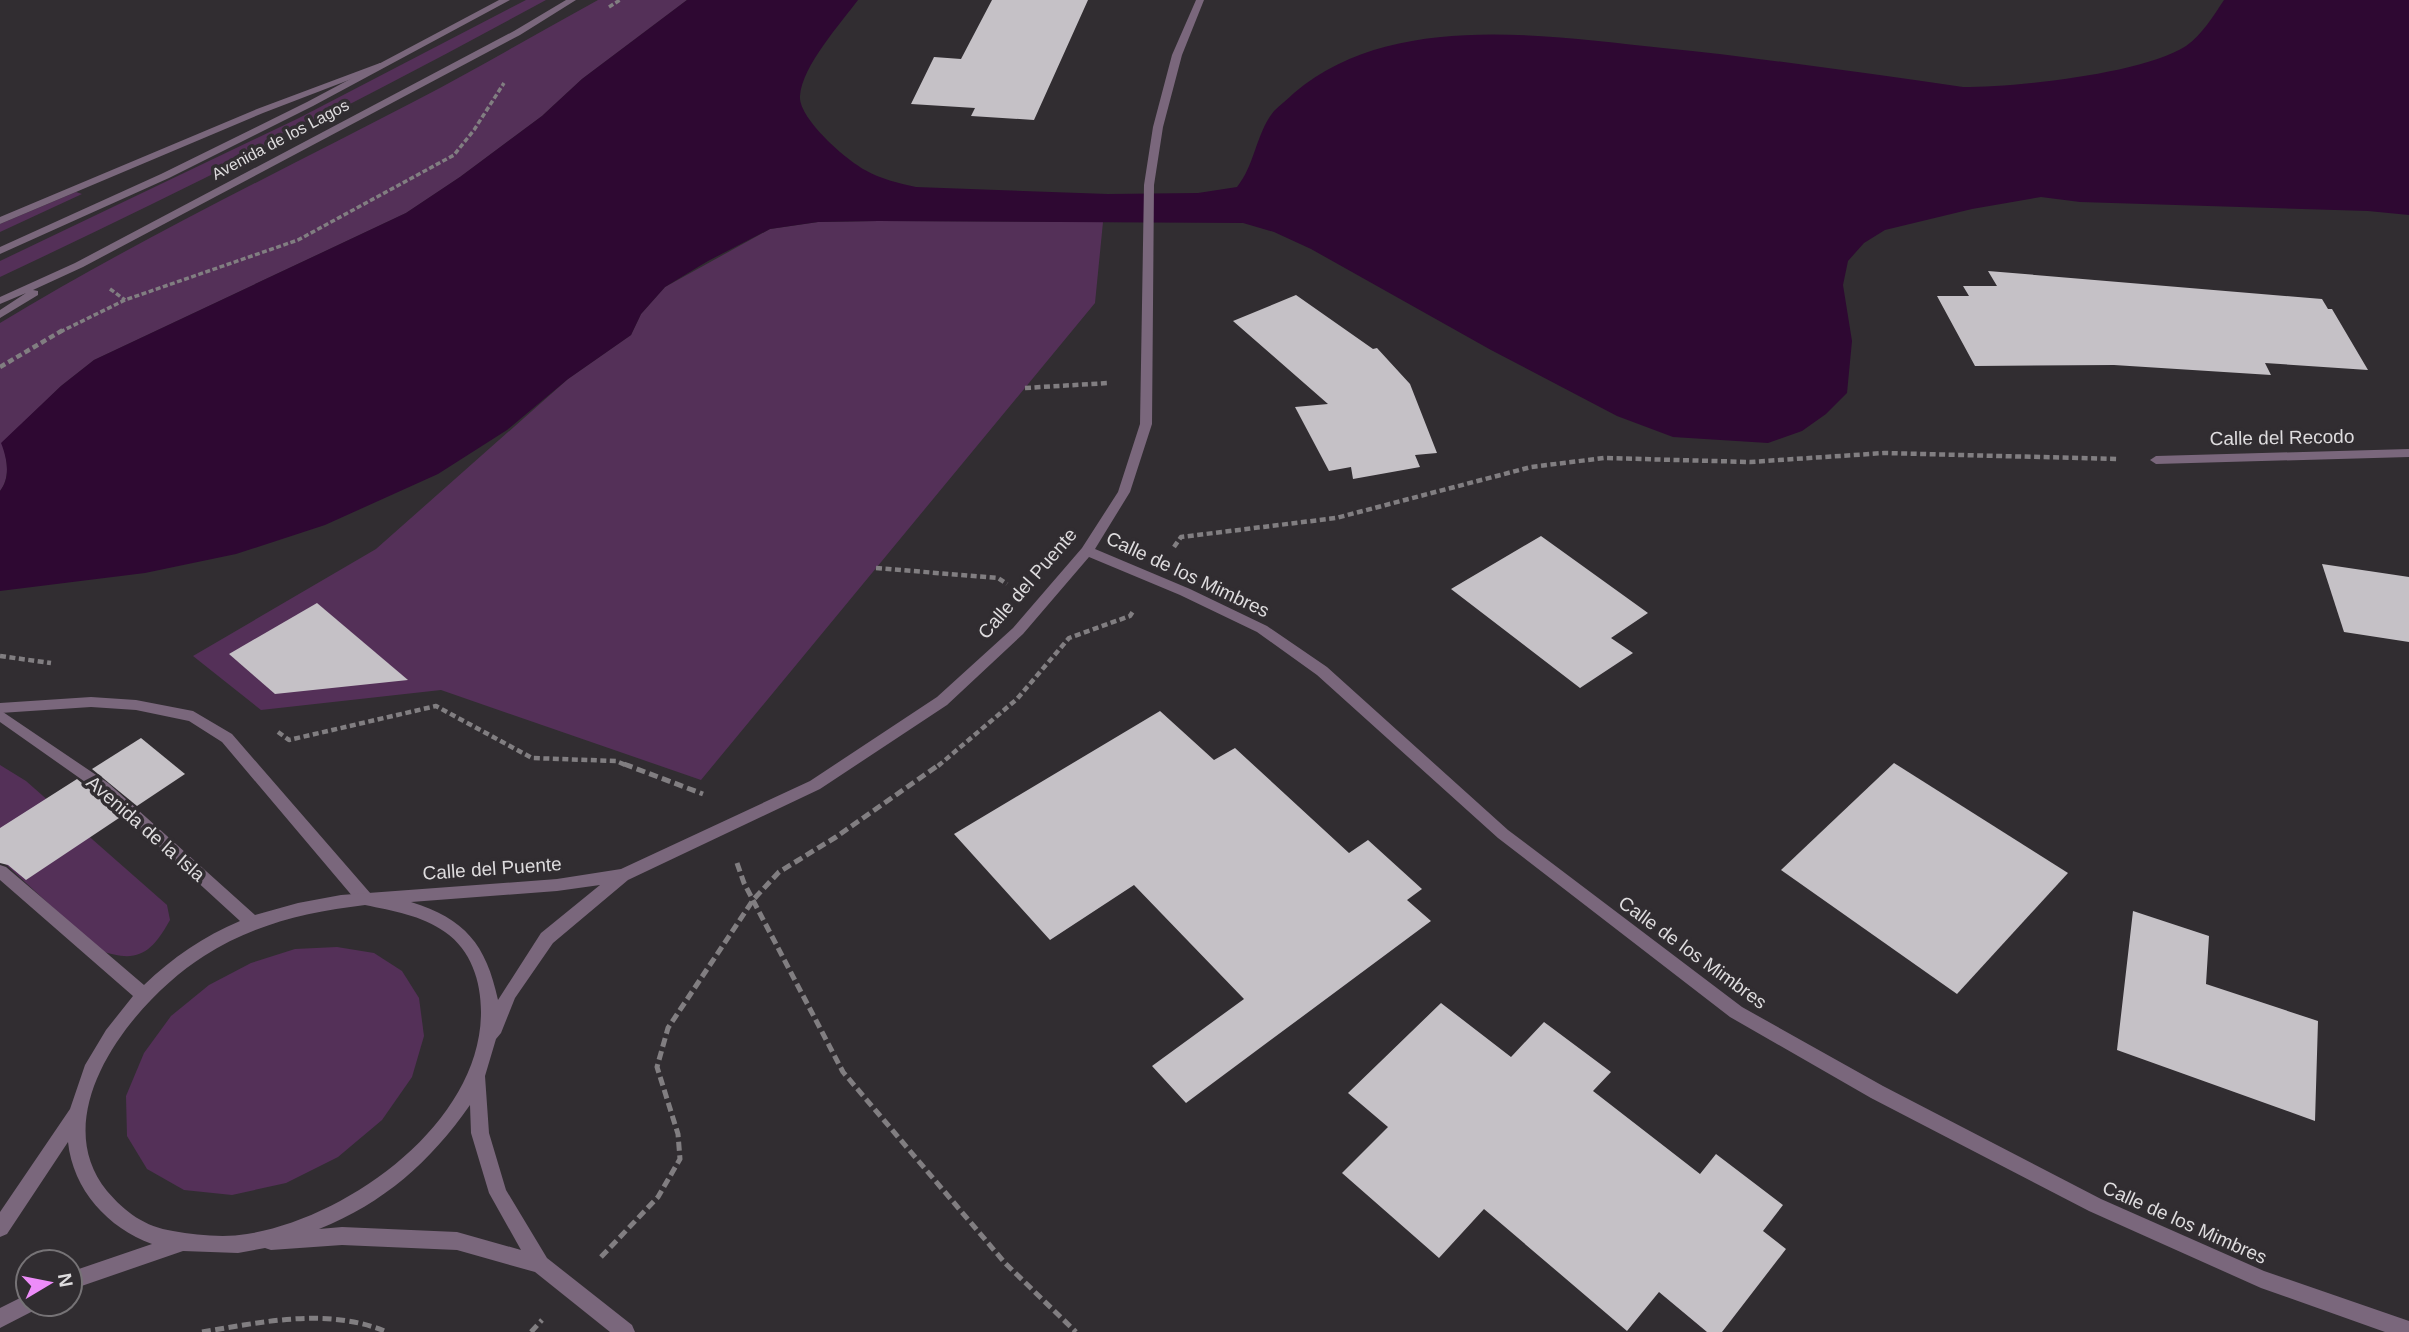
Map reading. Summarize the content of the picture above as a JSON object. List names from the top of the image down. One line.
{"streets":{"street":["Avenida de los Lagos","Calle del Recodo","Calle de los Mimbres","Calle del Puente","Avenida de la Isla"]},"crossings":[["Calle de los Mimbres","Calle del Puente"]],"north":"right"}
